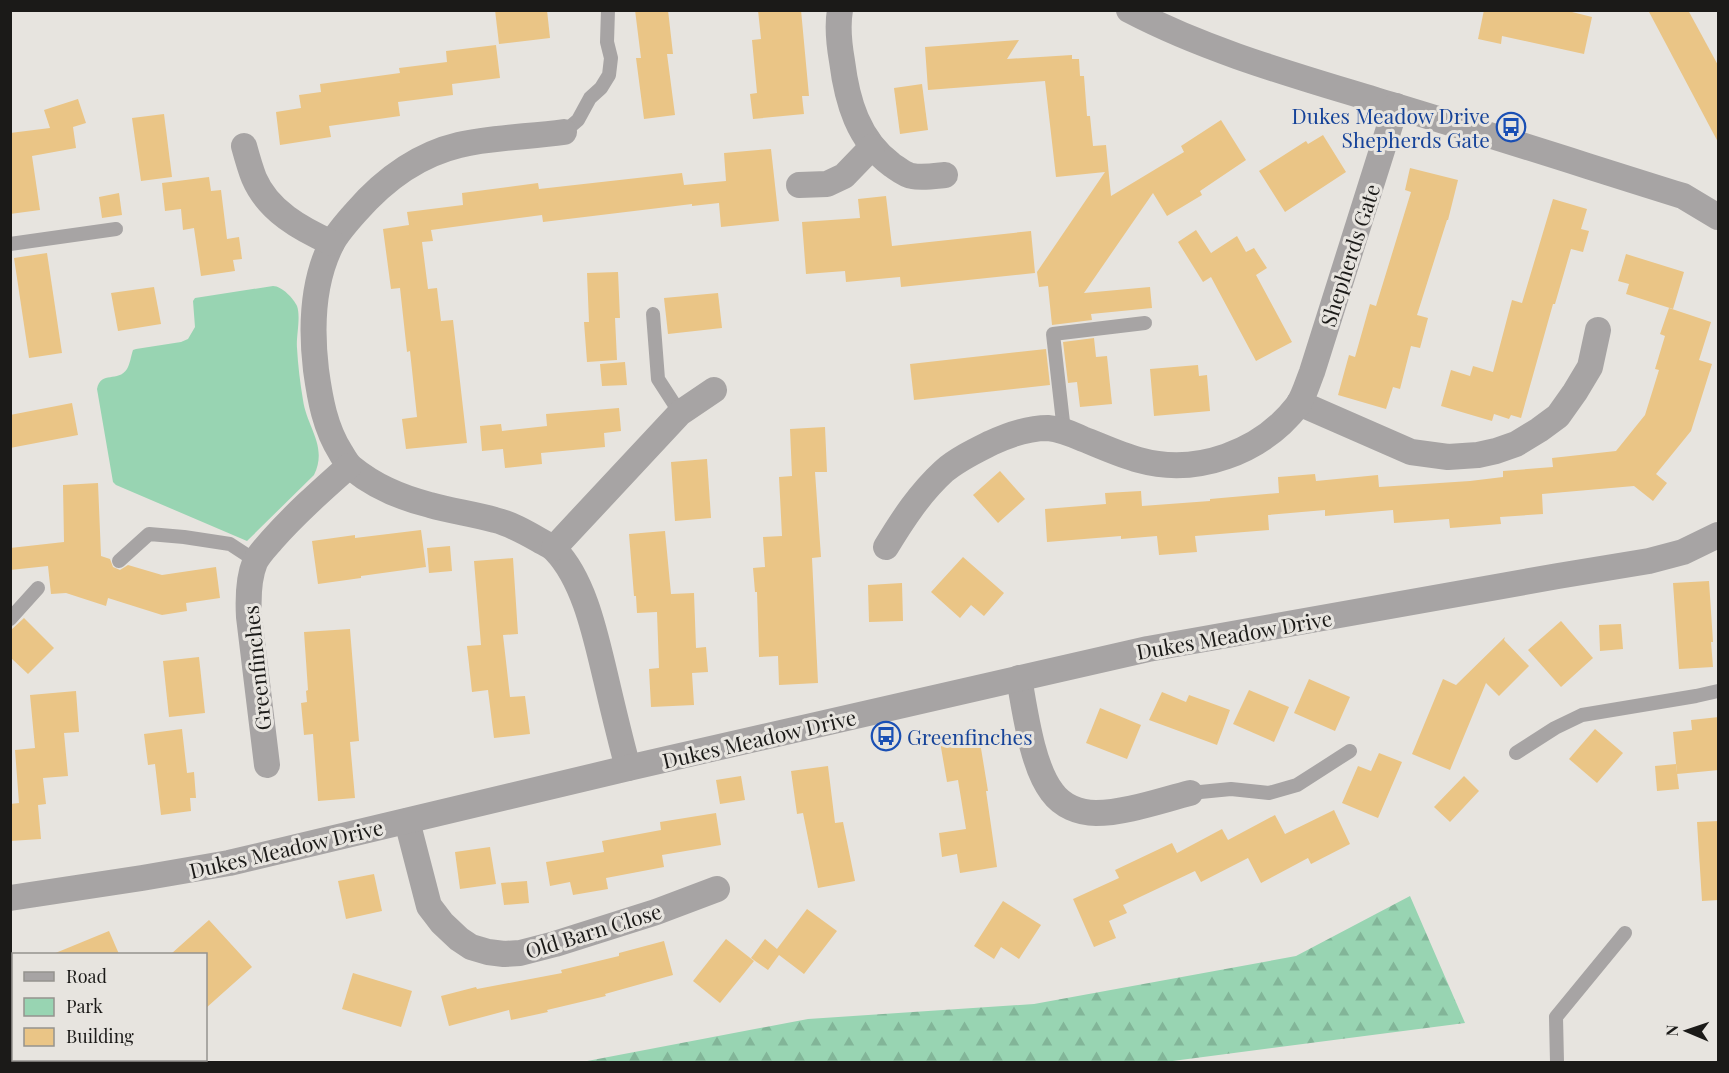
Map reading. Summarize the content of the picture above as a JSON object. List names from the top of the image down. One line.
{"streets":{"street":["Shepherds Gate","Dukes Meadow Drive","Greenfinches","Old Barn Close"]},"crossings":[["Dukes Meadow Drive","Old Barn Close"]],"places":{"bus stop":["Dukes Meadow Drive Shepherds Gate","Greenfinches"]},"legend":["Road","Park","Building"],"north":"left"}
